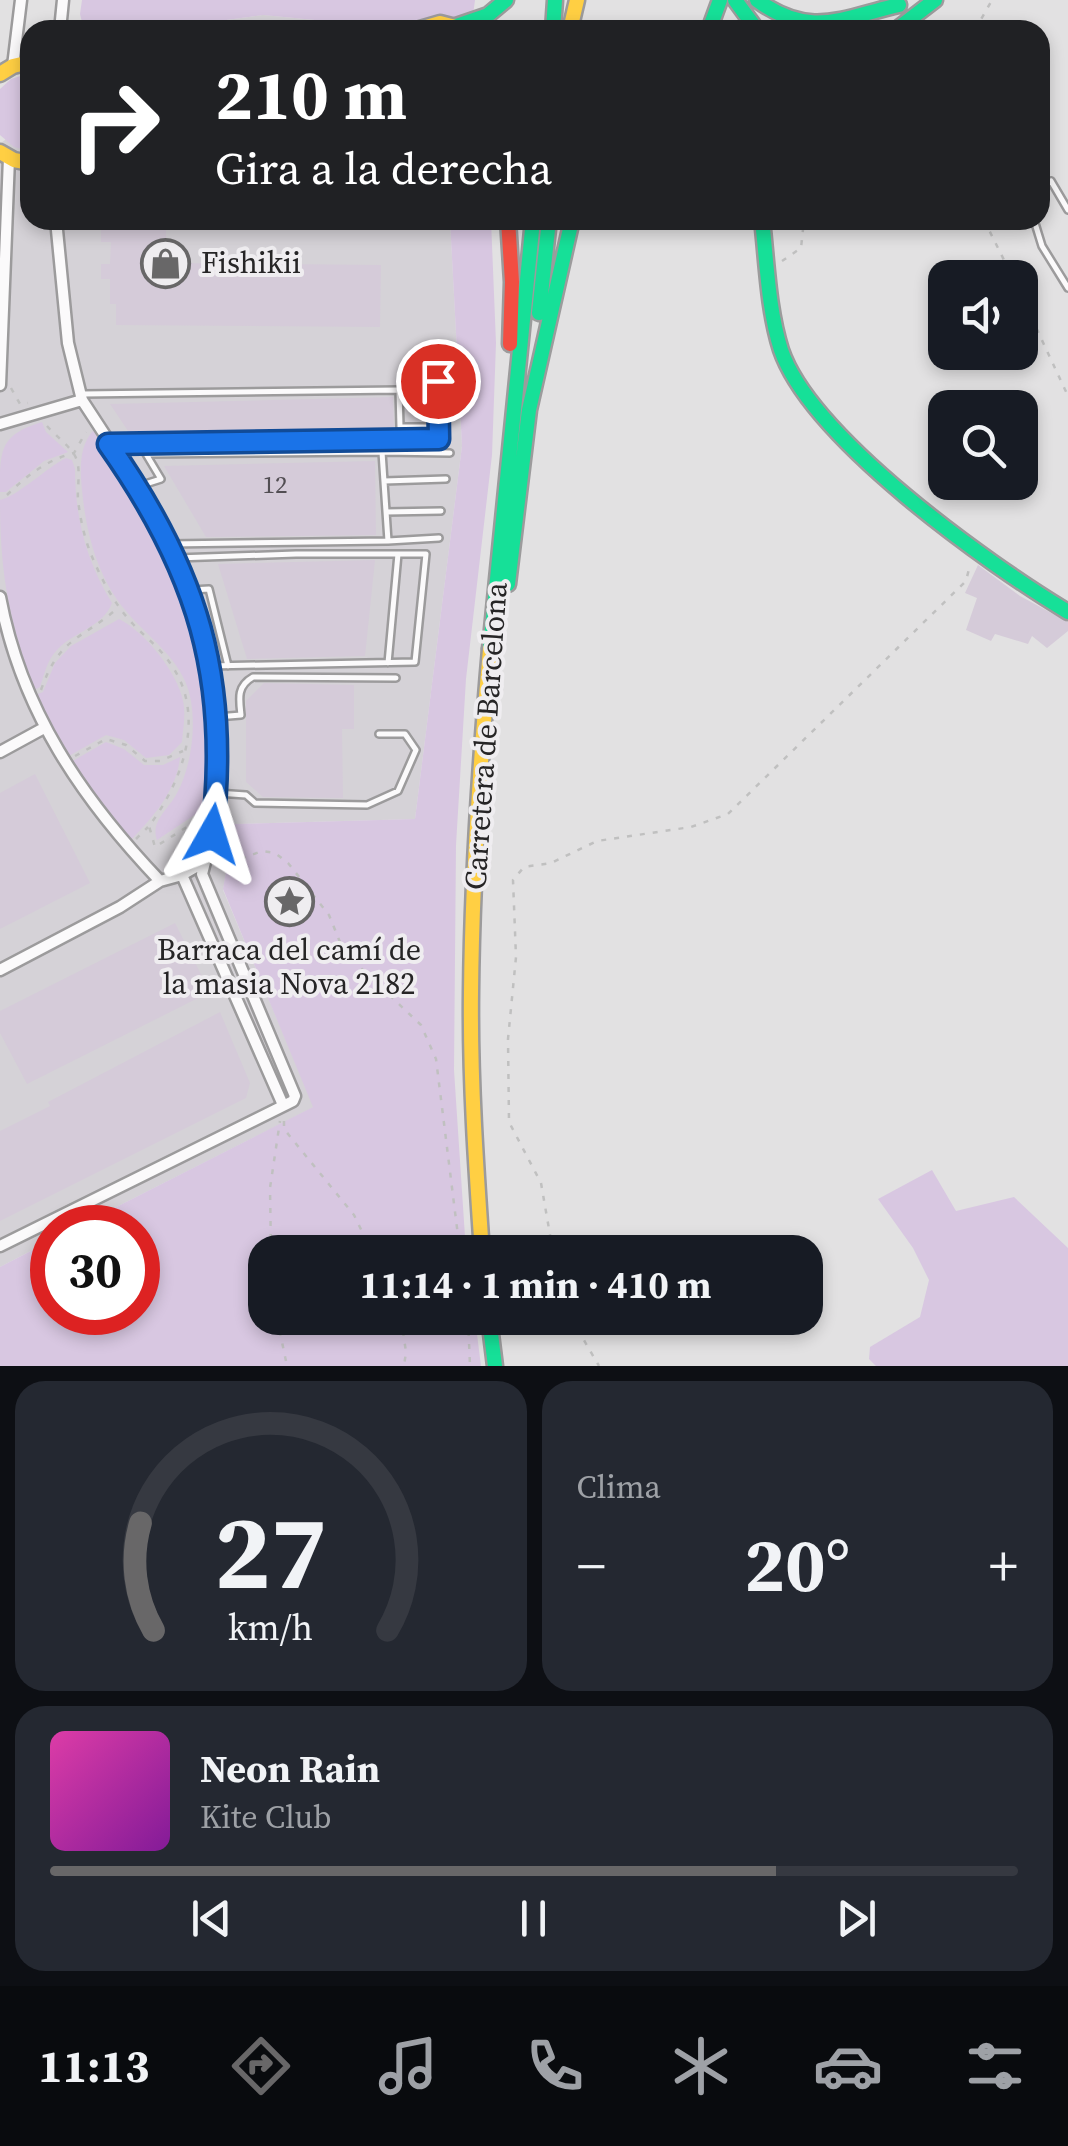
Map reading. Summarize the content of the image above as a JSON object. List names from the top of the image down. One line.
{"streets":{"main road":["Carretera de Barcelona"]},"places":{"shop":["Fishikii"],"place":["Barraca del camí de la masia Nova 2182"]},"house_numbers":["12"],"page":{"turn":["210 m","Gira a la derecha"],"limit":"30","trip":"11:14 · 1 min · 410 m","tile":"Clima","heat":["−","20°","+"],"song":["Neon Rain","Kite Club"],"tabs":"11:13","gauge":["27","km/h"]}}
